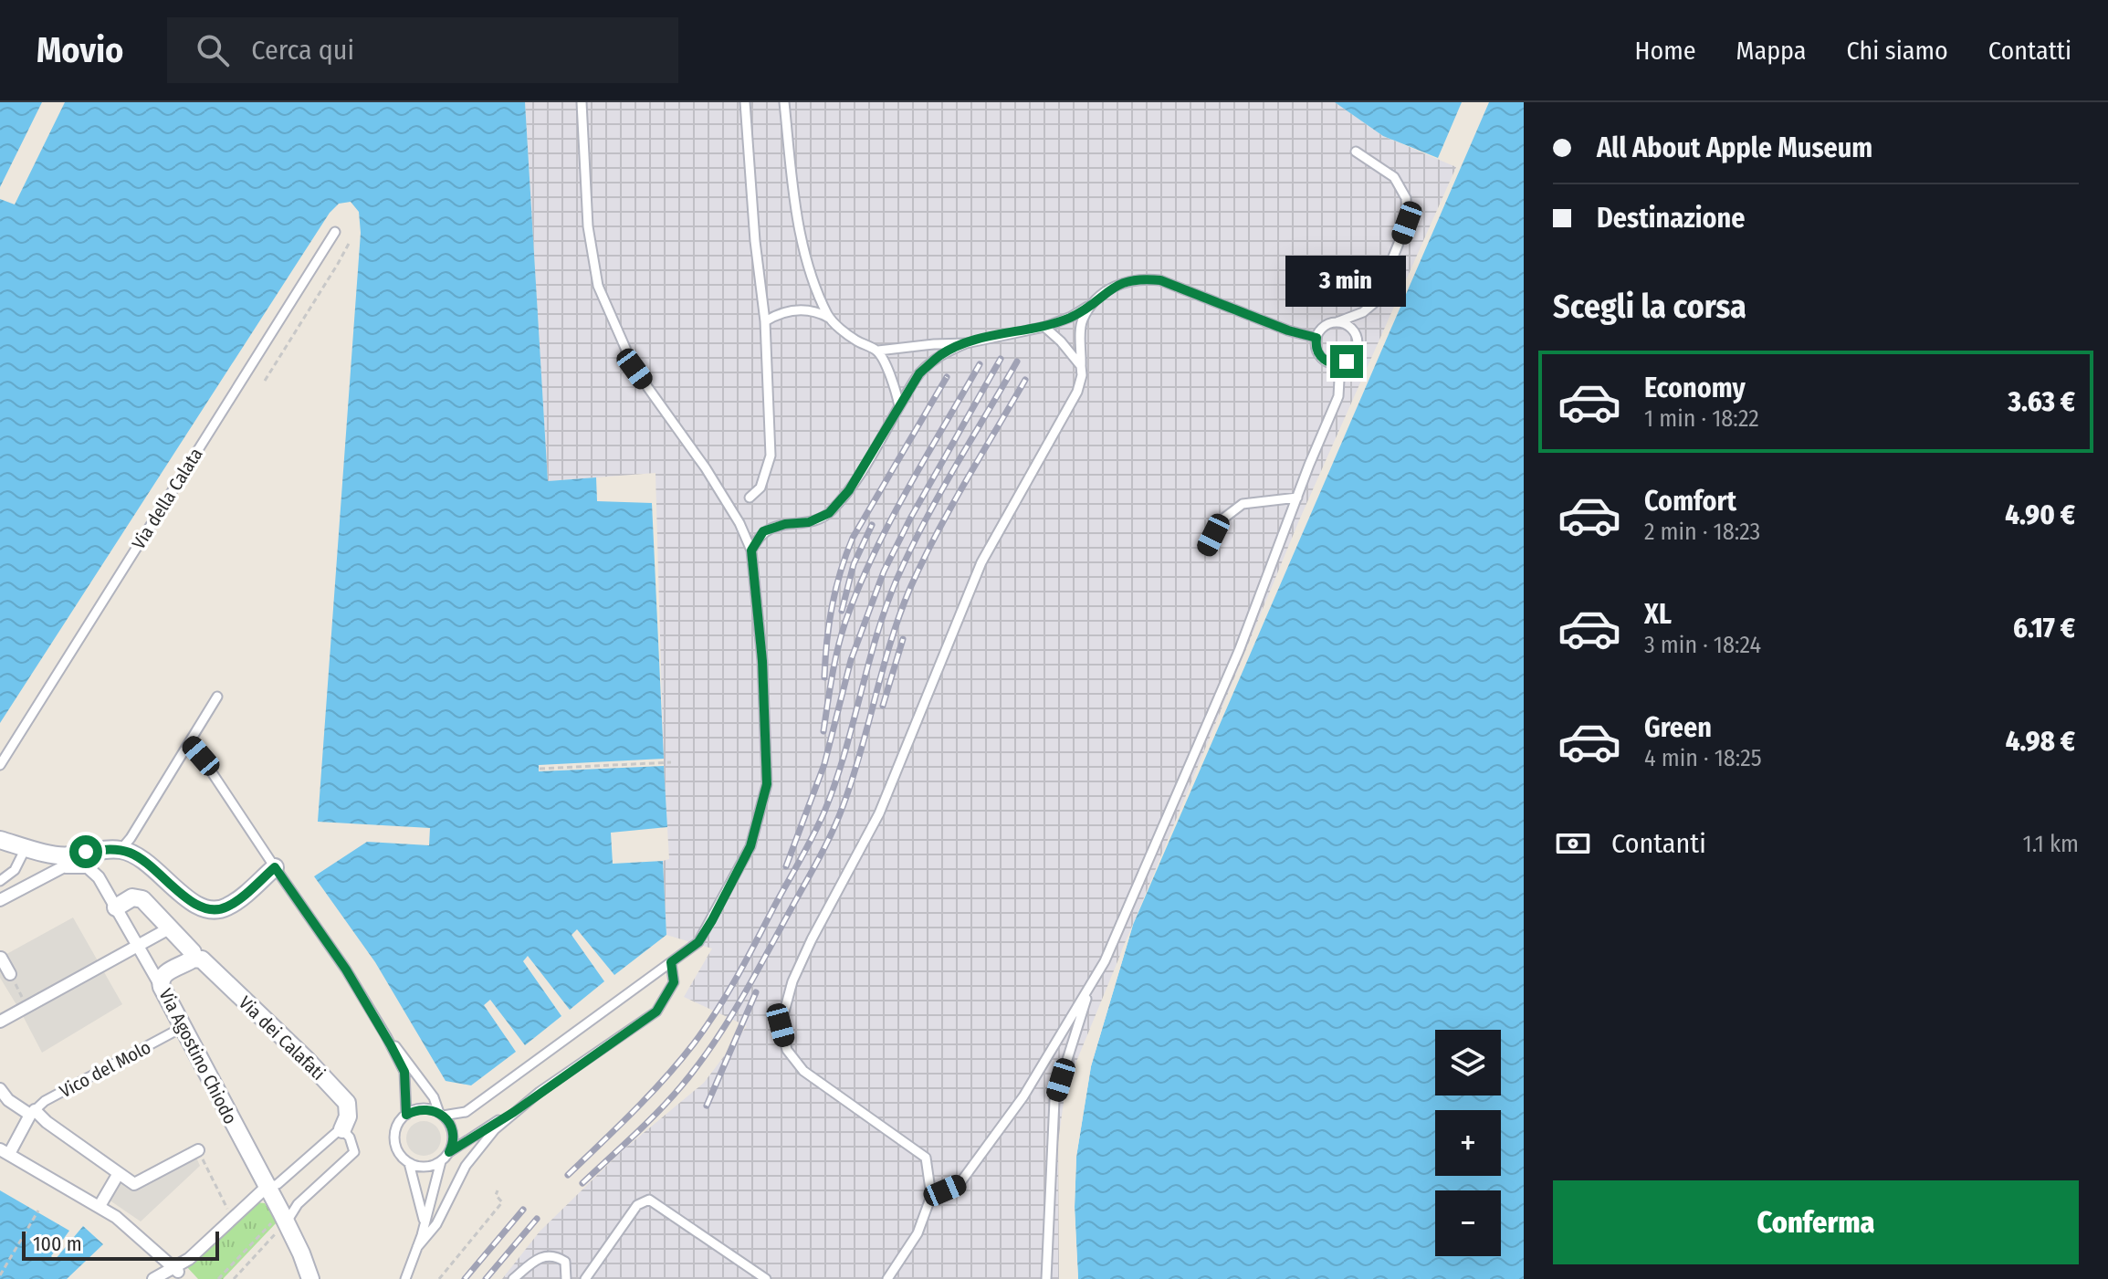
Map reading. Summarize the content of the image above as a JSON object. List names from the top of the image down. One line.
{"streets":{"street":["Via dei Calafati","Via Agostino Chiodo"],"lane":["Via della Calata","Vico del Molo"]},"crossings":[["Via dei Calafati","Via Agostino Chiodo"],["Via Agostino Chiodo","Vico del Molo"]],"scale_bar":"100 m","page":{"header":"Movio","search":"Cerca qui","nav":["Home","Mappa","Chi siamo","Contatti"],"banner":["All About Apple Museum","Destinazione"],"bubble":"3 min","heading":"Scegli la corsa","list":[{"name":"Economy","note":"1 min · 18:22","value":"3.63 €"},{"name":"Comfort","note":"2 min · 18:23","value":"4.90 €"},{"name":"XL","note":"3 min · 18:24","value":"6.17 €"},{"name":"Green","note":"4 min · 18:25","value":"4.98 €"}],"pay":["Contanti","1.1 km"],"map_buttons":["+","−"],"buttons":"Conferma","scale":"100 m"}}
